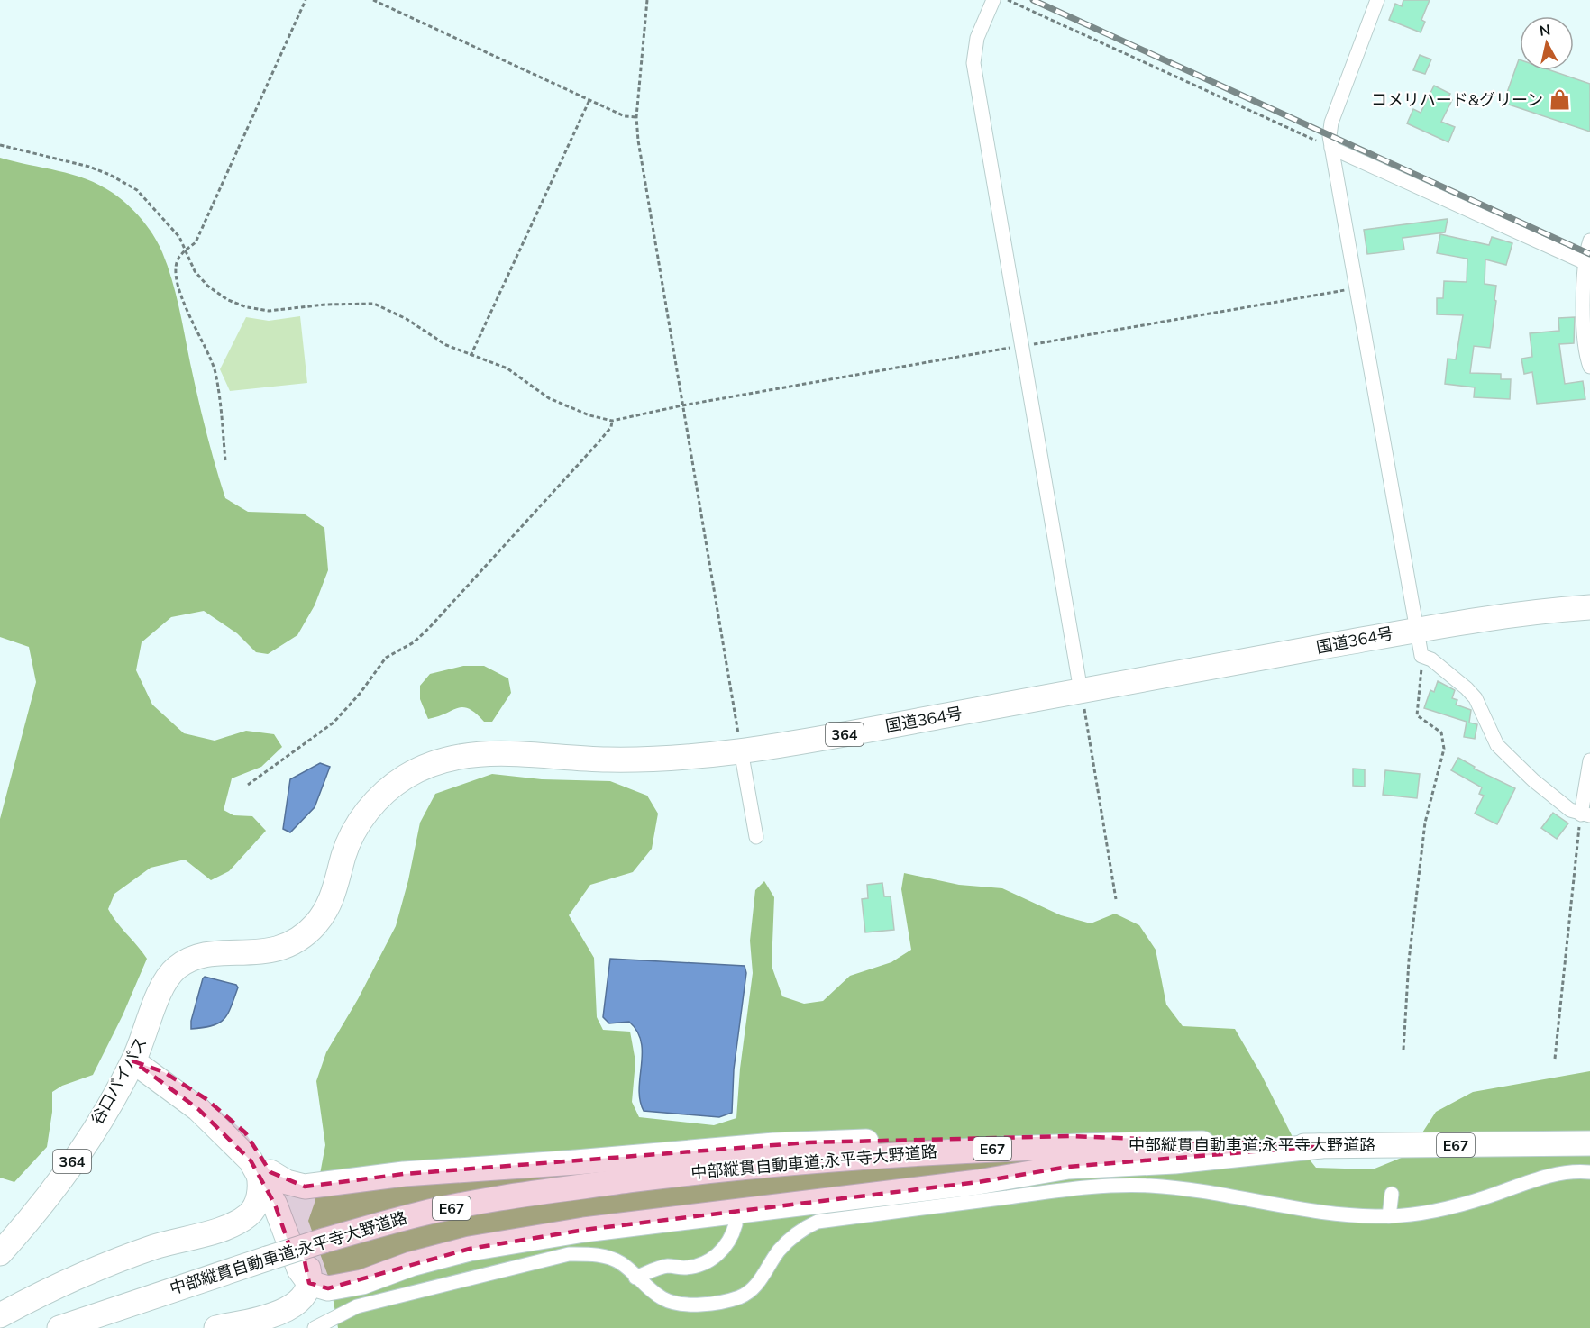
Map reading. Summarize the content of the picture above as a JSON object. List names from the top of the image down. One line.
{"streets":{"highway":["国道364号","364","谷口バイパス","中部縦貫自動車道;永平寺大野道路","E67"]},"crossings":[["国道364号","谷口バイパス"]],"places":{"shop":["コメリハード&グリーン"]},"north":"top"}
